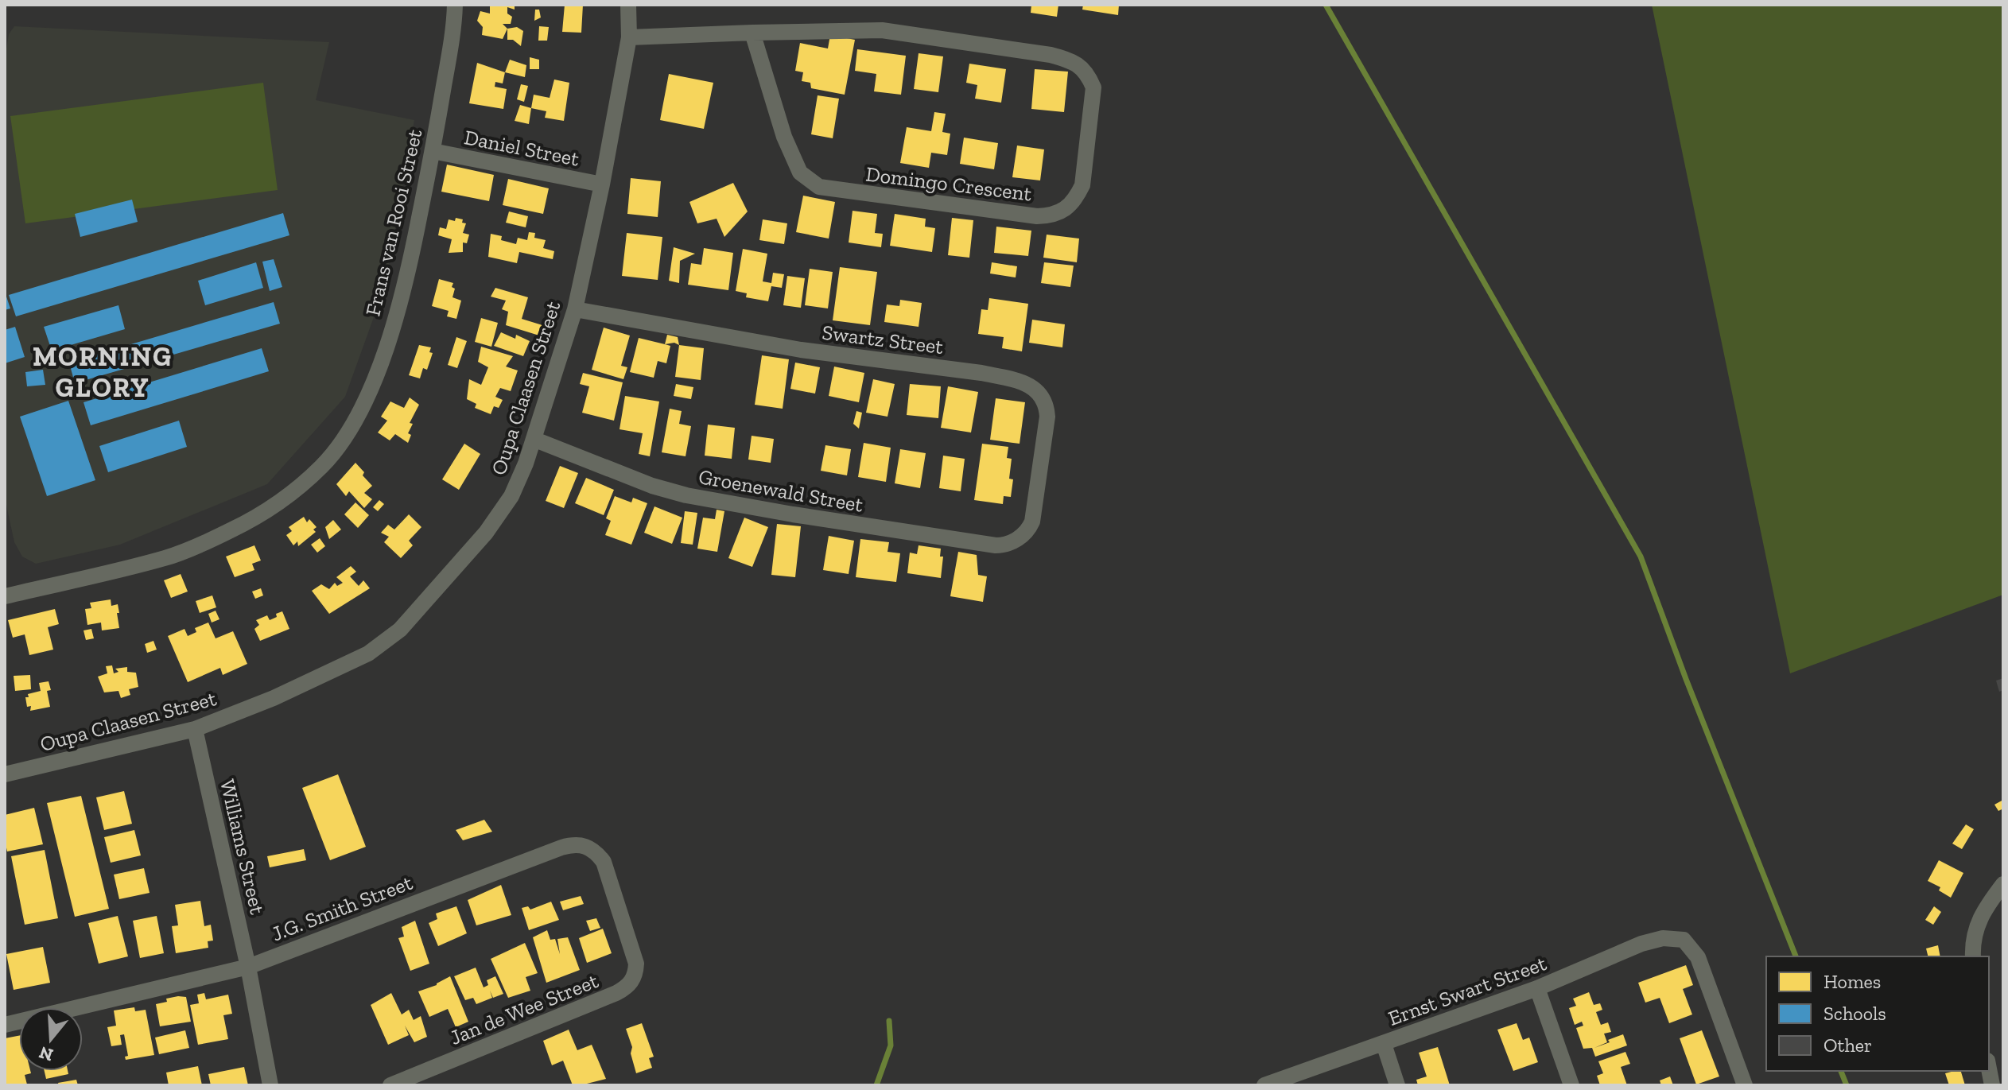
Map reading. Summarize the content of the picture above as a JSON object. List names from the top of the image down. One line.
{"streets":{"street":["Daniel Street","Domingo Crescent","Frans van Rooi Street","Swartz Street","Oupa Claasen Street","Groenewald Street","Williams Street","J.G. Smith Street","Ernst Swart Street","Jan de Wee Street"]},"crossings":[["Daniel Street","Frans van Rooi Street"],["Daniel Street","Oupa Claasen Street"],["Domingo Crescent","Oupa Claasen Street"],["Swartz Street","Oupa Claasen Street"],["Swartz Street","Groenewald Street"],["Oupa Claasen Street","Groenewald Street"],["Oupa Claasen Street","Williams Street"],["Williams Street","J.G. Smith Street"],["J.G. Smith Street","Jan de Wee Street"]],"districts":["MORNING GLORY"],"legend":["Homes","Schools","Other"],"north":"bottom"}
